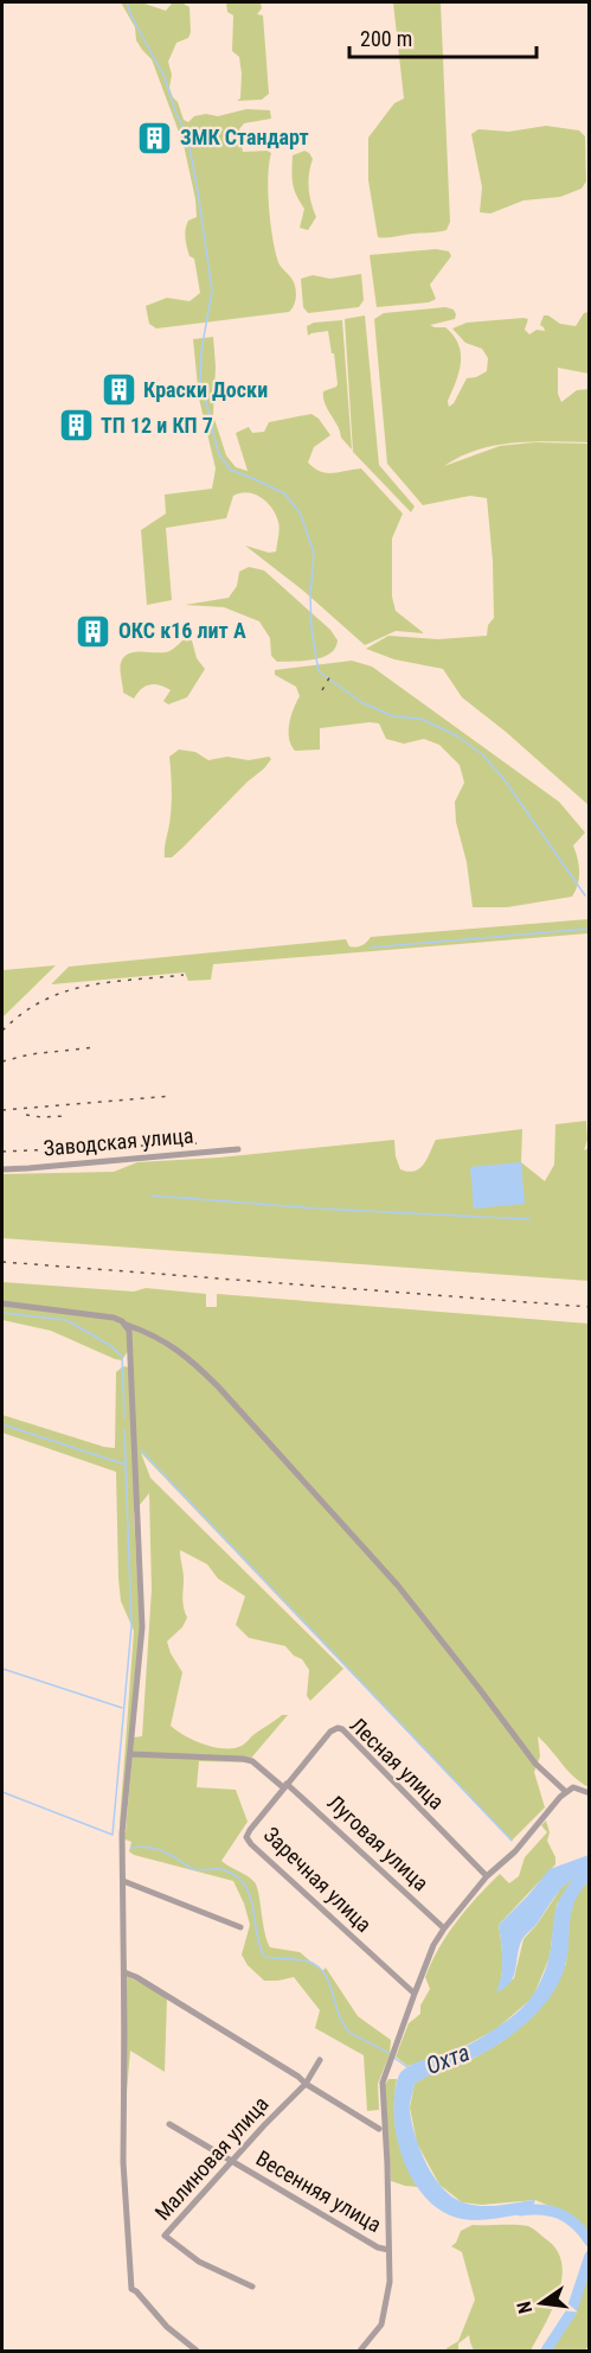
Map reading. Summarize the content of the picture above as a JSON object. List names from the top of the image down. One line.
{"streets":{"street":["Заводская улица","Лесная улица","Луговая улица","Заречная улица","Малиновая улица","Весенняя улица"]},"crossings":[["Лесная улица","Луговая улица"],["Лесная улица","Заречная улица"],["Луговая улица","Заречная улица"],["Малиновая улица","Весенняя улица"]],"water":["Охта"],"places":{"building":["ЗМК Стандарт","Краски Доски","ТП 12 и КП 7","ОКС к16 лит А"]},"scale_bar":"200 m","north":"left"}
